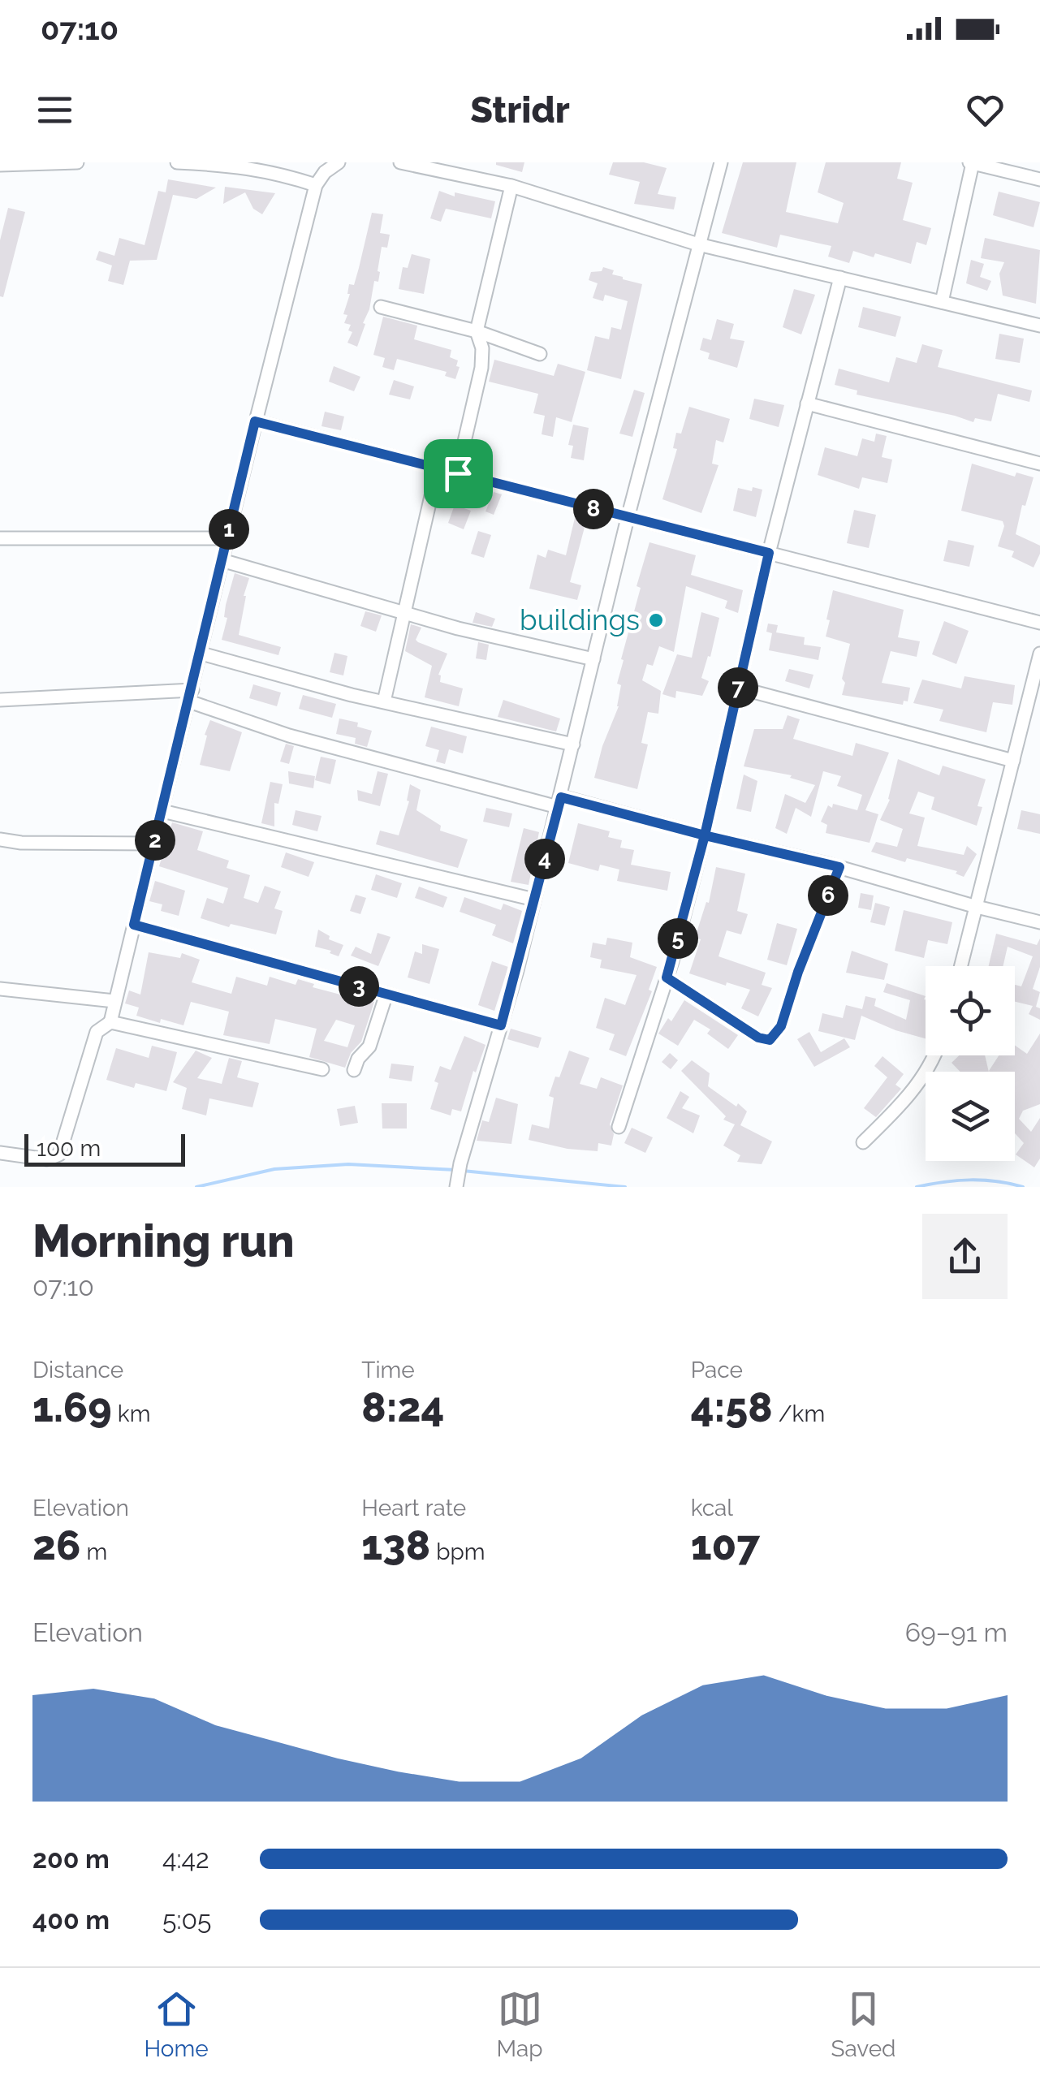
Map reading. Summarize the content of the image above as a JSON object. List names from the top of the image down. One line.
{"places":["buildings"],"scale_bar":"100 m","page":{"status":"07:10","header":"Stridr","pins":["8","1","7","2","4","6","5","3"],"scale":"100 m","heading":["Morning run","07:10"],"stats":[["Distance","1.69 km"],["Time","8:24"],["Pace","4:58 /km"],["Elevation","26 m"],["Heart rate","138 bpm"],["kcal","107"]],"chart":["Elevation","69–91 m"],"list":[{"name":"200 m","note":"4:42"},{"name":"400 m","note":"5:05"}],"tabs":["Home","Map","Saved"]}}
